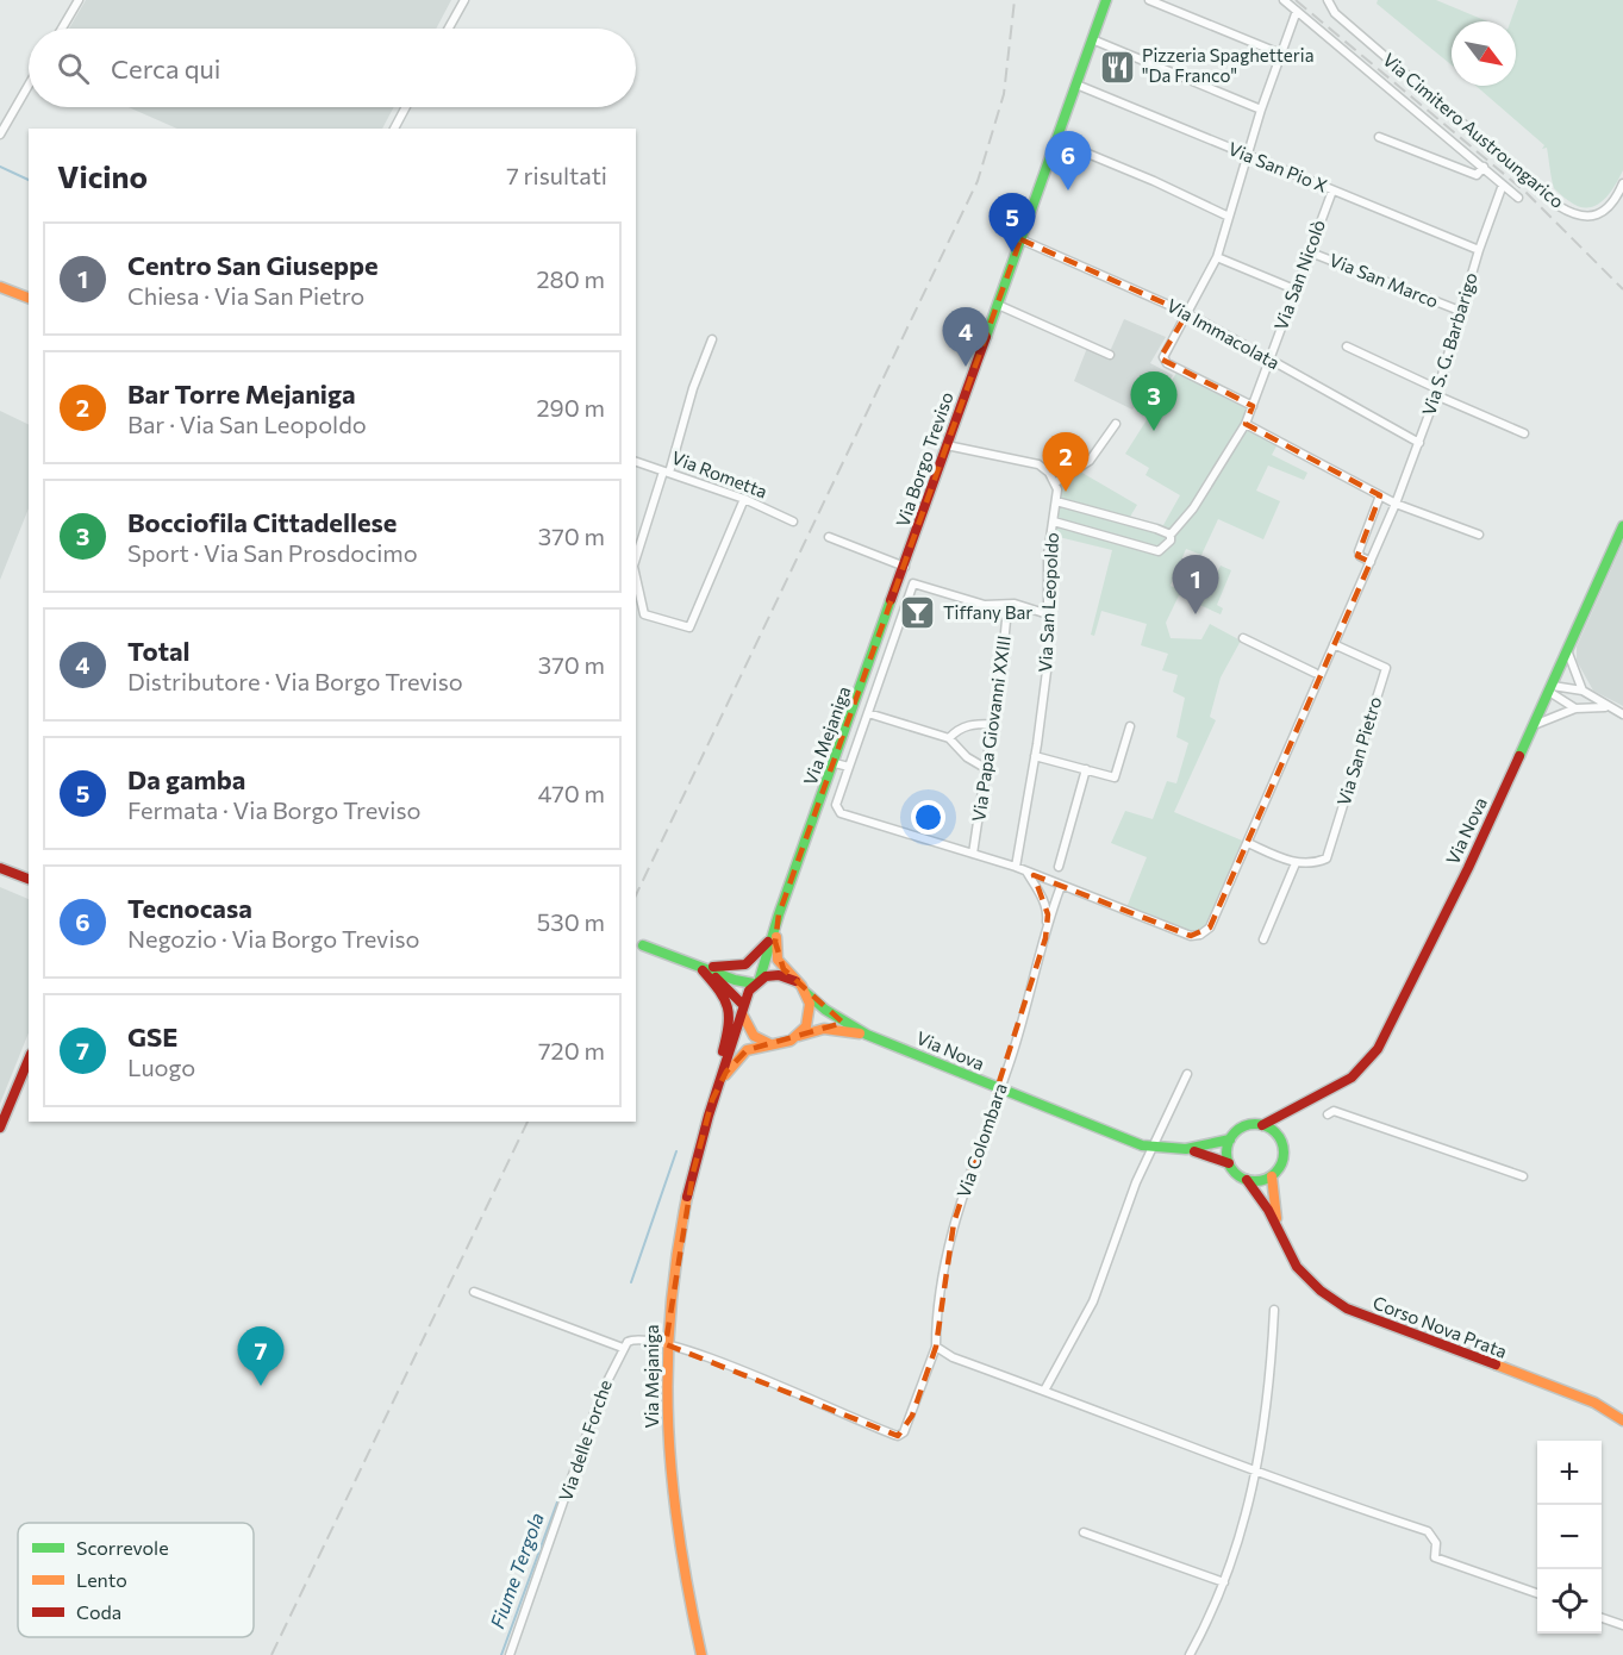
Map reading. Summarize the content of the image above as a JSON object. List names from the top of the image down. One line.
{"streets":{"main road":["Via Borgo Treviso","Via Mejaniga","Via Nova","Corso Nova Prata"],"street":["Via Cimitero Austroungarico","Via San Pio X","Via San Nicolò","Via San Marco","Via Immacolata","Via S. G. Barbarigo","Via Rometta","Via San Leopoldo","Via Papa Giovanni XXIII","Via San Pietro","Via Colombara","Via delle Forche"]},"crossings":[["Via San Pio X","Via San Nicolò"],["Via San Pio X","Via S. G. Barbarigo"],["Via San Pio X","Via Borgo Treviso"],["Via San Nicolò","Via San Marco"],["Via San Nicolò","Via Immacolata"],["Via San Marco","Via S. G. Barbarigo"],["Via Immacolata","Via S. G. Barbarigo"],["Via Immacolata","Via Borgo Treviso"],["Via Borgo Treviso","Via Mejaniga"],["Via Mejaniga","Via Nova"],["Via Mejaniga","Via Colombara"],["Via Nova","Via Colombara"],["Via Nova","Corso Nova Prata"]],"water":["Fiume Tergola"],"places":{"restaurant":["Pizzeria Spaghetteria \"Da Franco\""],"bar":["Tiffany Bar"]},"legend":["Scorrevole","Lento","Coda"],"north":"bottom right","page":{"search":"Cerca qui","heading":["Vicino","7 risultati"],"pins":["6","5","4","3","2","1","7"],"list":[{"mark":"1","name":"Centro San Giuseppe","note":"Chiesa · Via San Pietro","value":"280 m"},{"mark":"2","name":"Bar Torre Mejaniga","note":"Bar · Via San Leopoldo","value":"290 m"},{"mark":"3","name":"Bocciofila Cittadellese","note":"Sport · Via San Prosdocimo","value":"370 m"},{"mark":"4","name":"Total","note":"Distributore · Via Borgo Treviso","value":"370 m"},{"mark":"5","name":"Da gamba","note":"Fermata · Via Borgo Treviso","value":"470 m"},{"mark":"6","name":"Tecnocasa","note":"Negozio · Via Borgo Treviso","value":"530 m"},{"mark":"7","name":"GSE","note":"Luogo","value":"720 m"}],"map_buttons":["+","−"]}}
